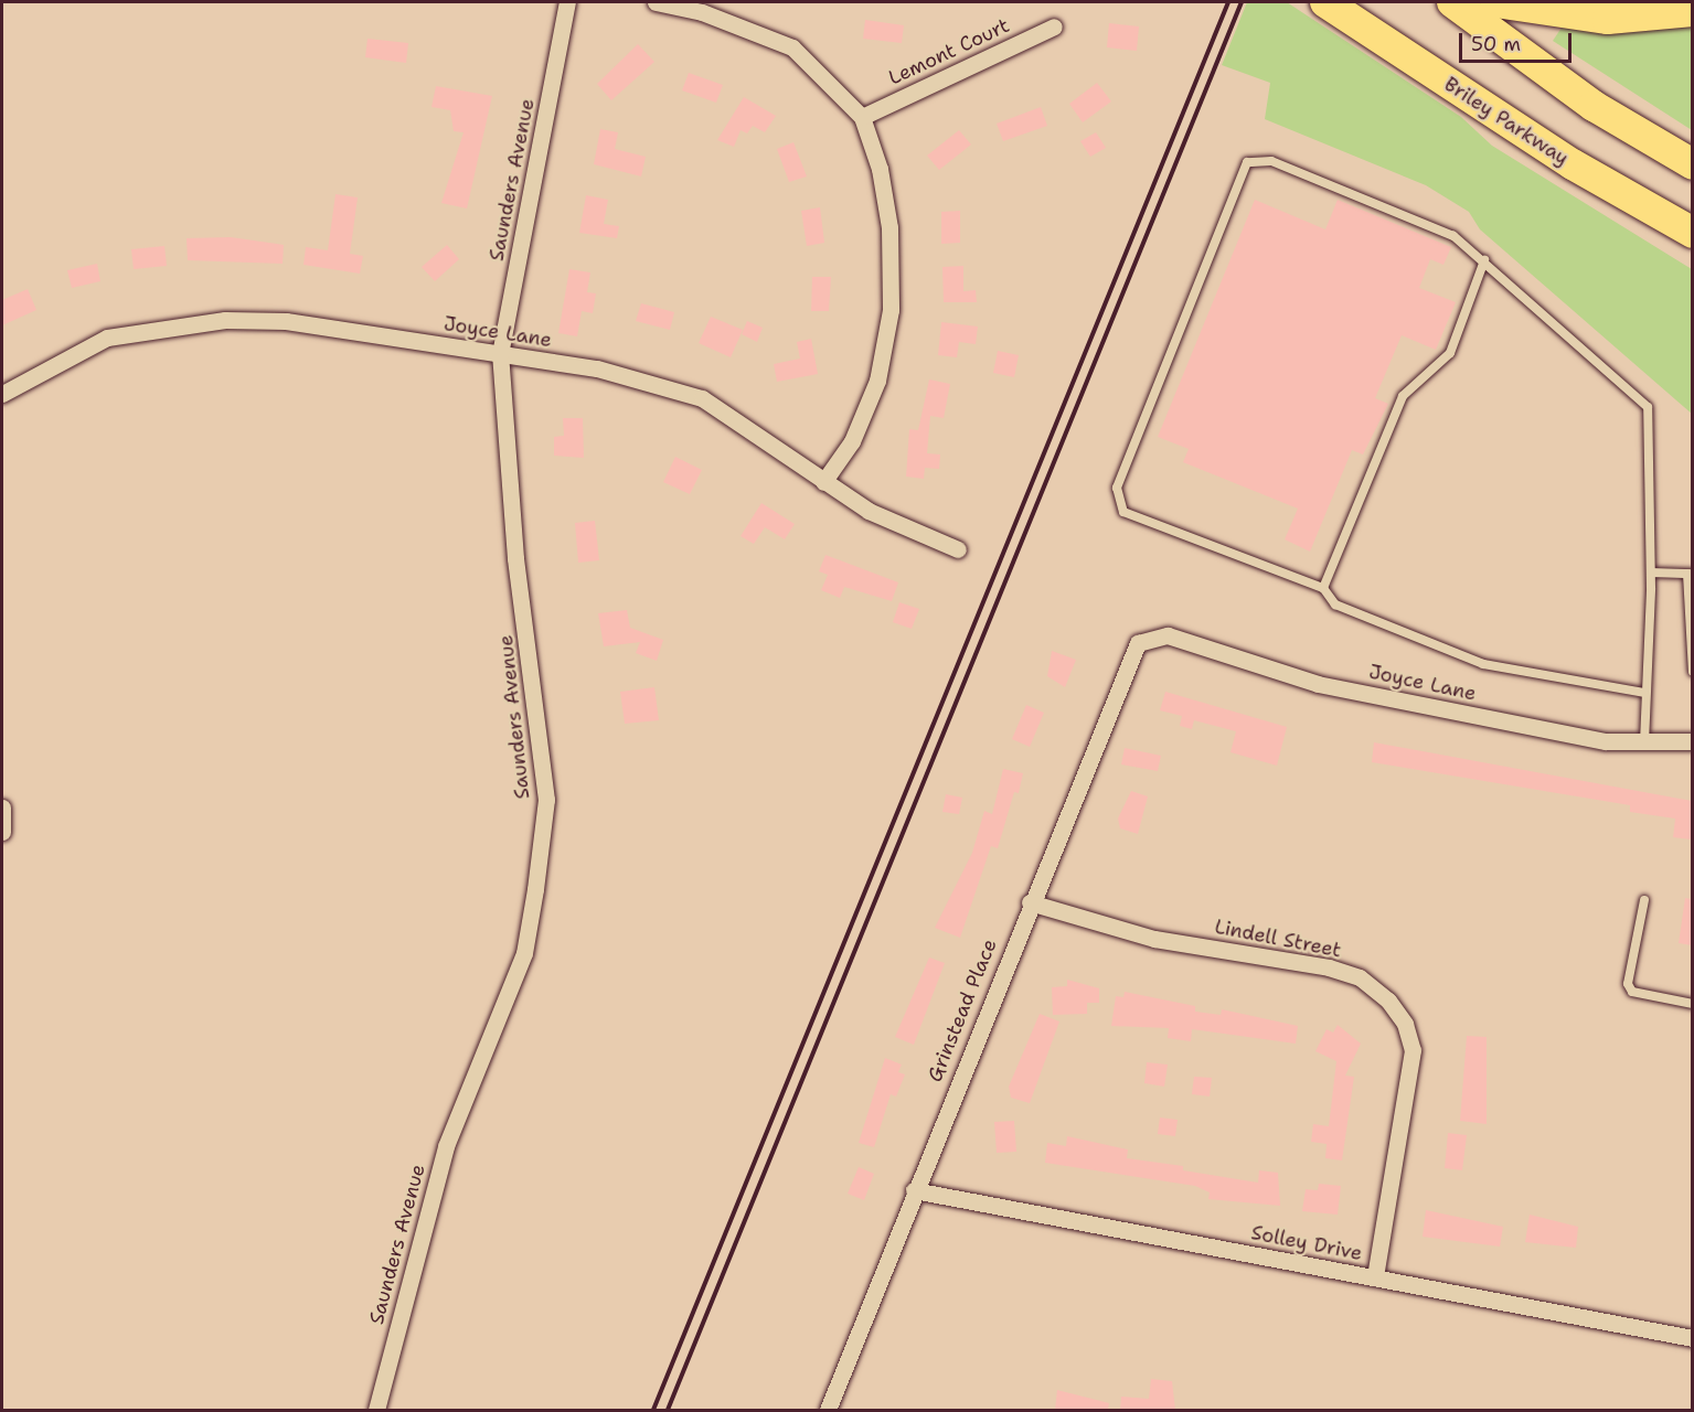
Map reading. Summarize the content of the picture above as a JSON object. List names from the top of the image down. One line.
{"streets":{"highway":["Briley Parkway"],"street":["Lemont Court","Saunders Avenue","Joyce Lane","Lindell Street","Grinstead Place","Solley Drive"]},"crossings":[["Saunders Avenue","Joyce Lane"],["Joyce Lane","Grinstead Place"],["Lindell Street","Grinstead Place"],["Lindell Street","Solley Drive"],["Grinstead Place","Solley Drive"]],"scale_bar":"50 m"}
